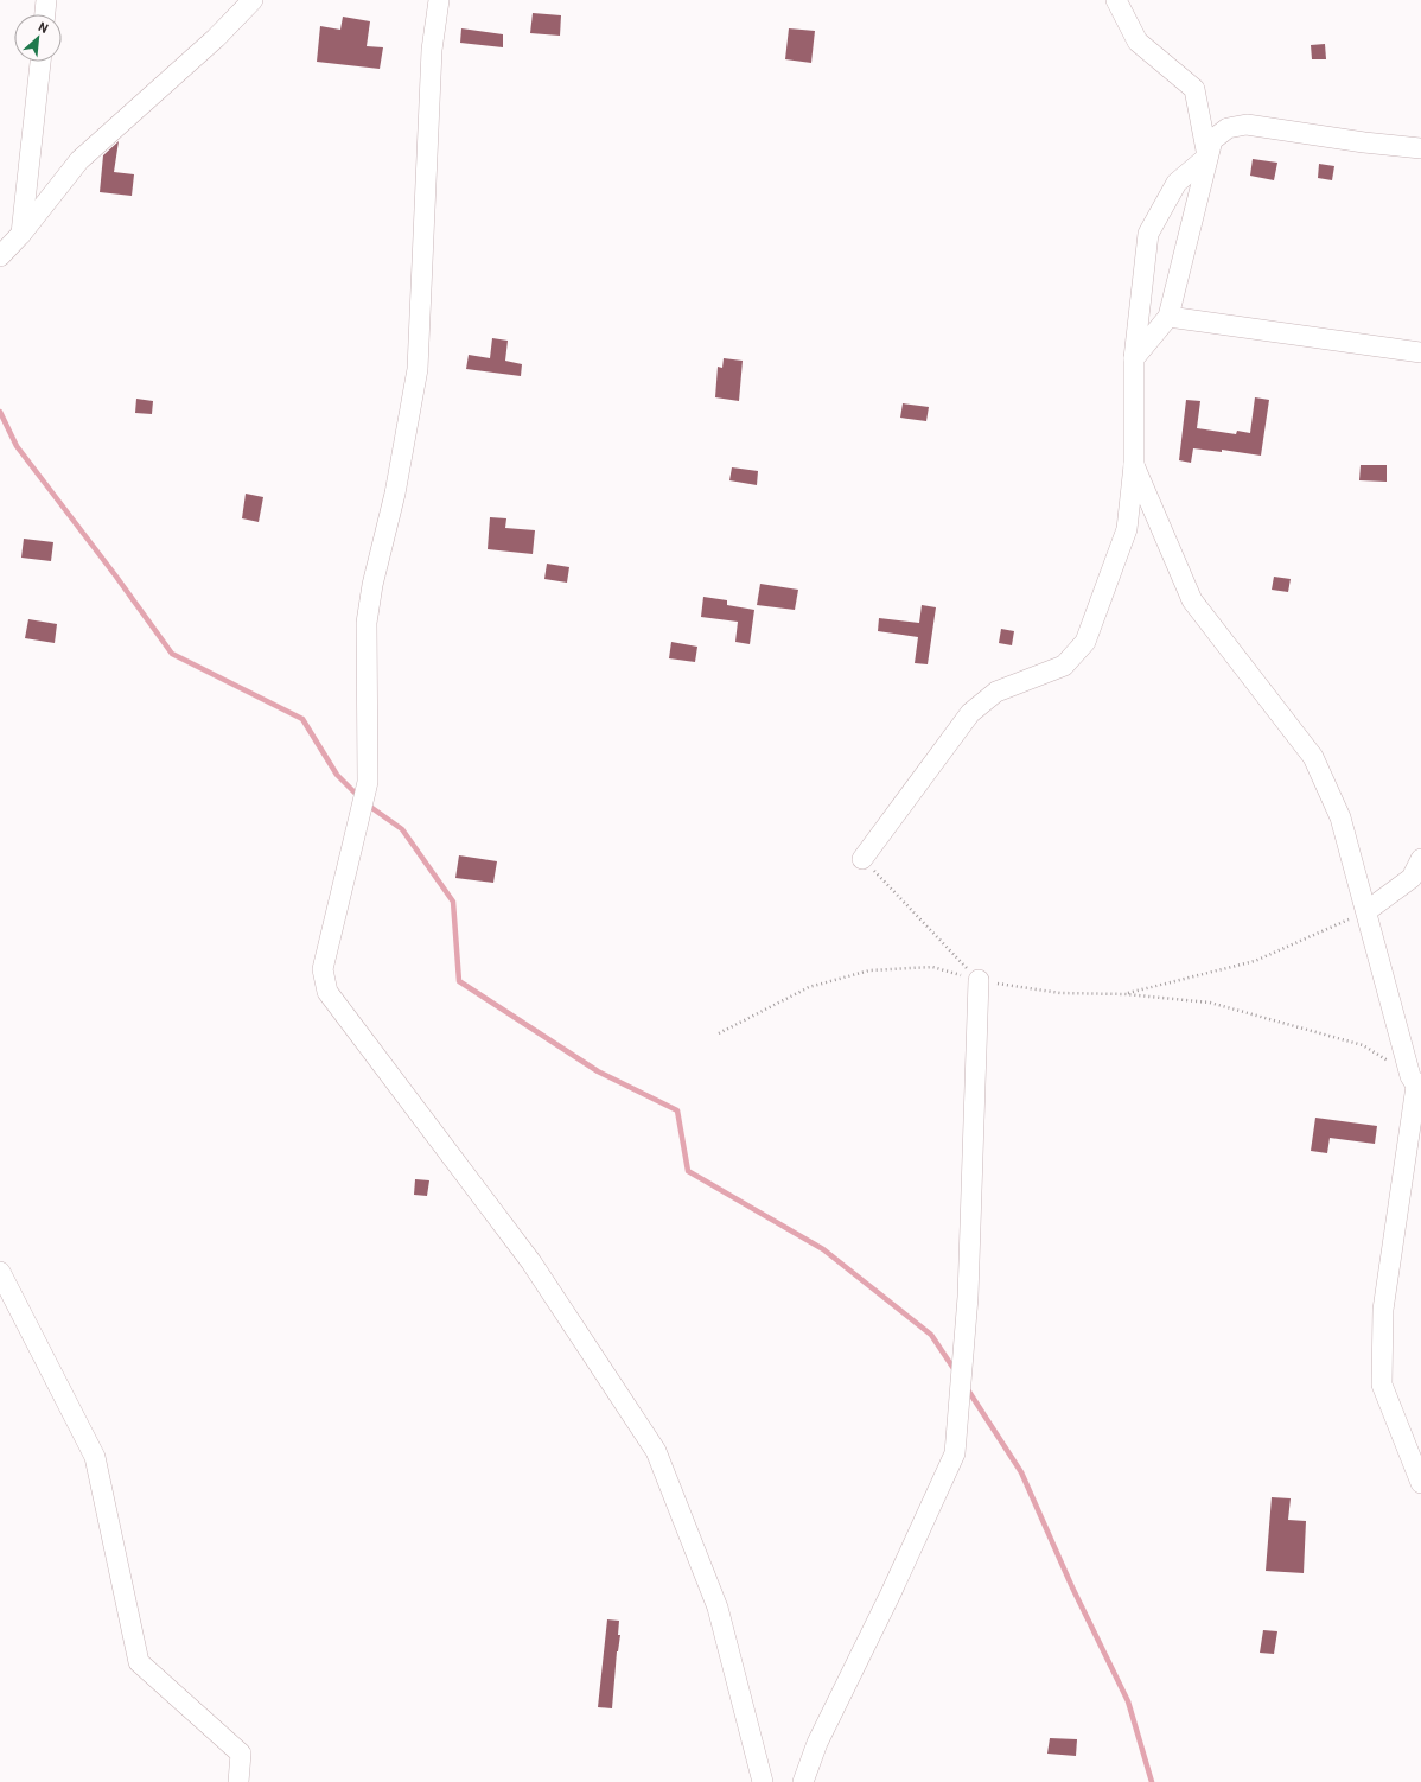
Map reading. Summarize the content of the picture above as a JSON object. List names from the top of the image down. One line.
{"north":"top right"}
